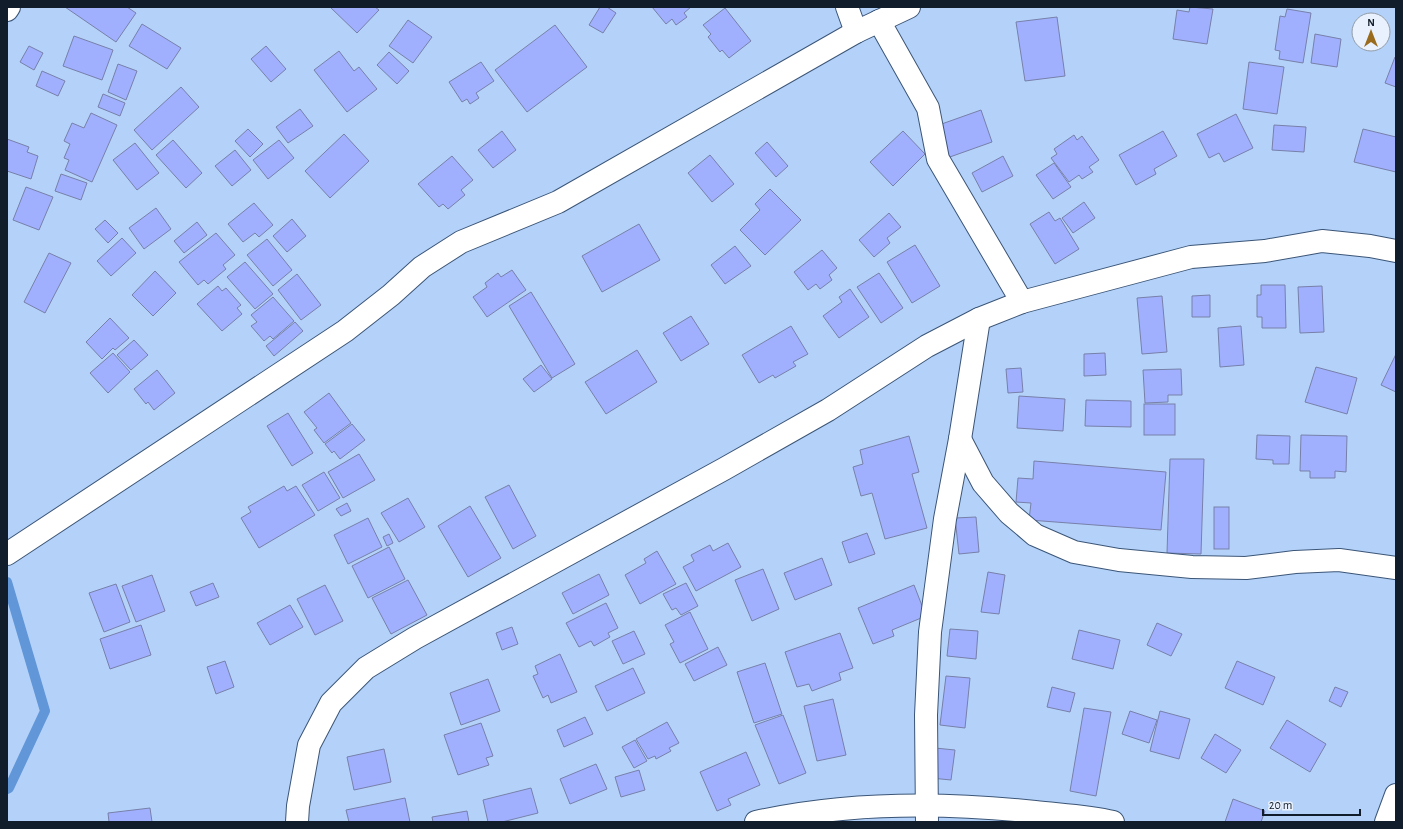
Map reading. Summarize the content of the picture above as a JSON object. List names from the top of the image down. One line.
{"scale_bar":"20 m","north":"top"}
